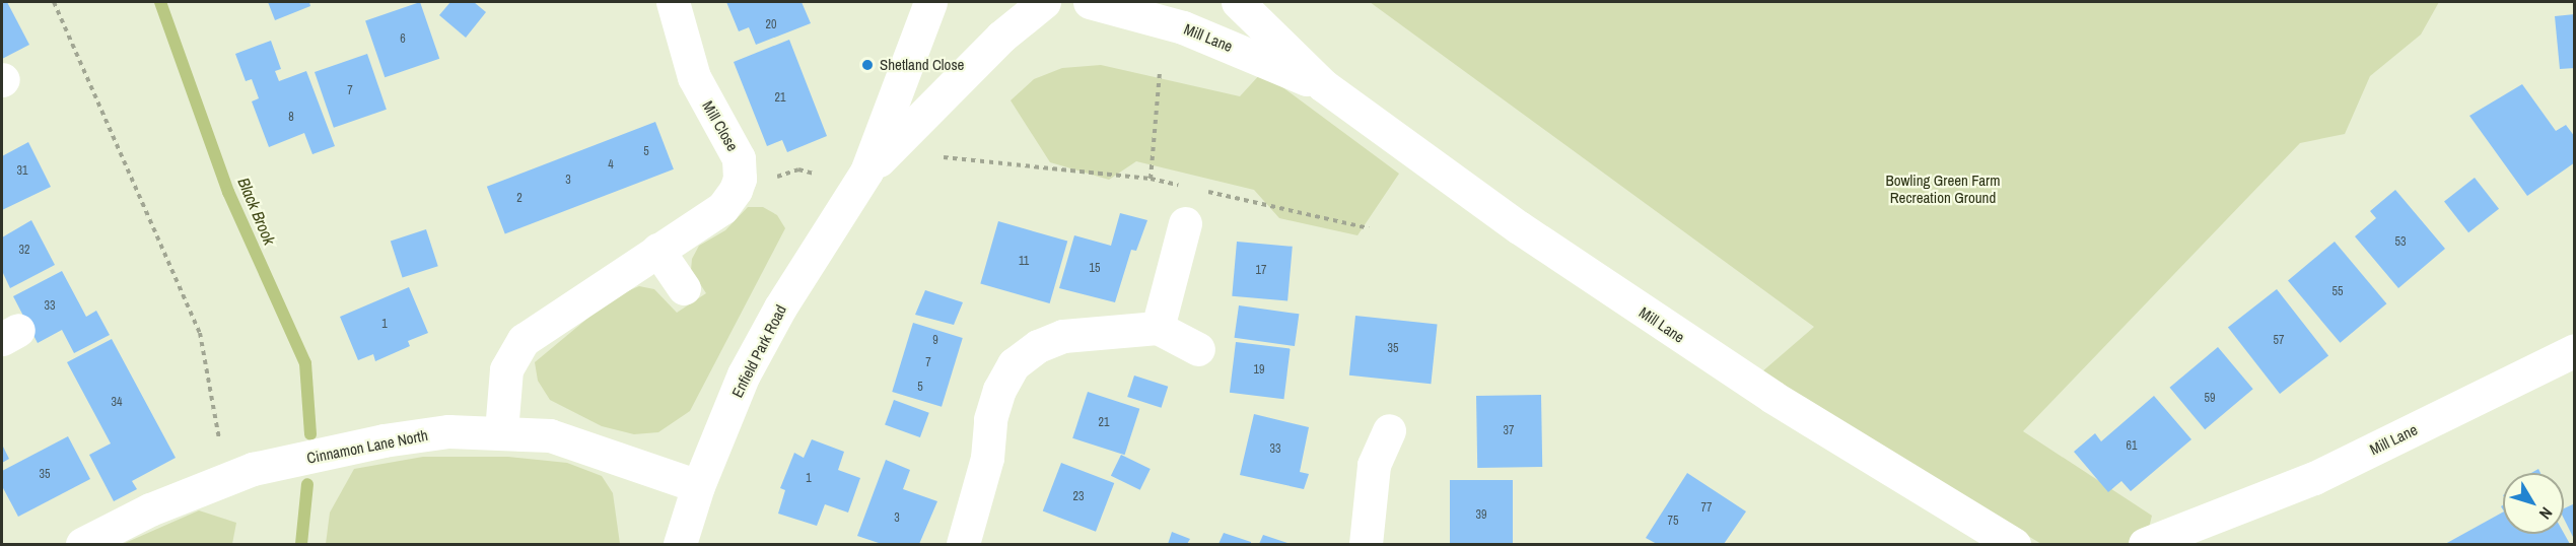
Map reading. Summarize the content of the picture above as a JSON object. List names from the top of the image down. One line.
{"streets":{"street":["Mill Lane","Mill Close","Enfield Park Road","Cinnamon Lane North"]},"crossings":[["Mill Close","Cinnamon Lane North"],["Enfield Park Road","Cinnamon Lane North"]],"water":["Black Brook"],"parks":["Bowling Green Farm Recreation Ground"],"places":["Shetland Close"],"house_numbers":["20","6","7","21","8","5","4","31","3","2","53","32","11","15","17","55","33","1","9","57","35","7","19","5","59","34","21","37","61","33","35","1","23","77","39","3","75"],"north":"bottom right"}
